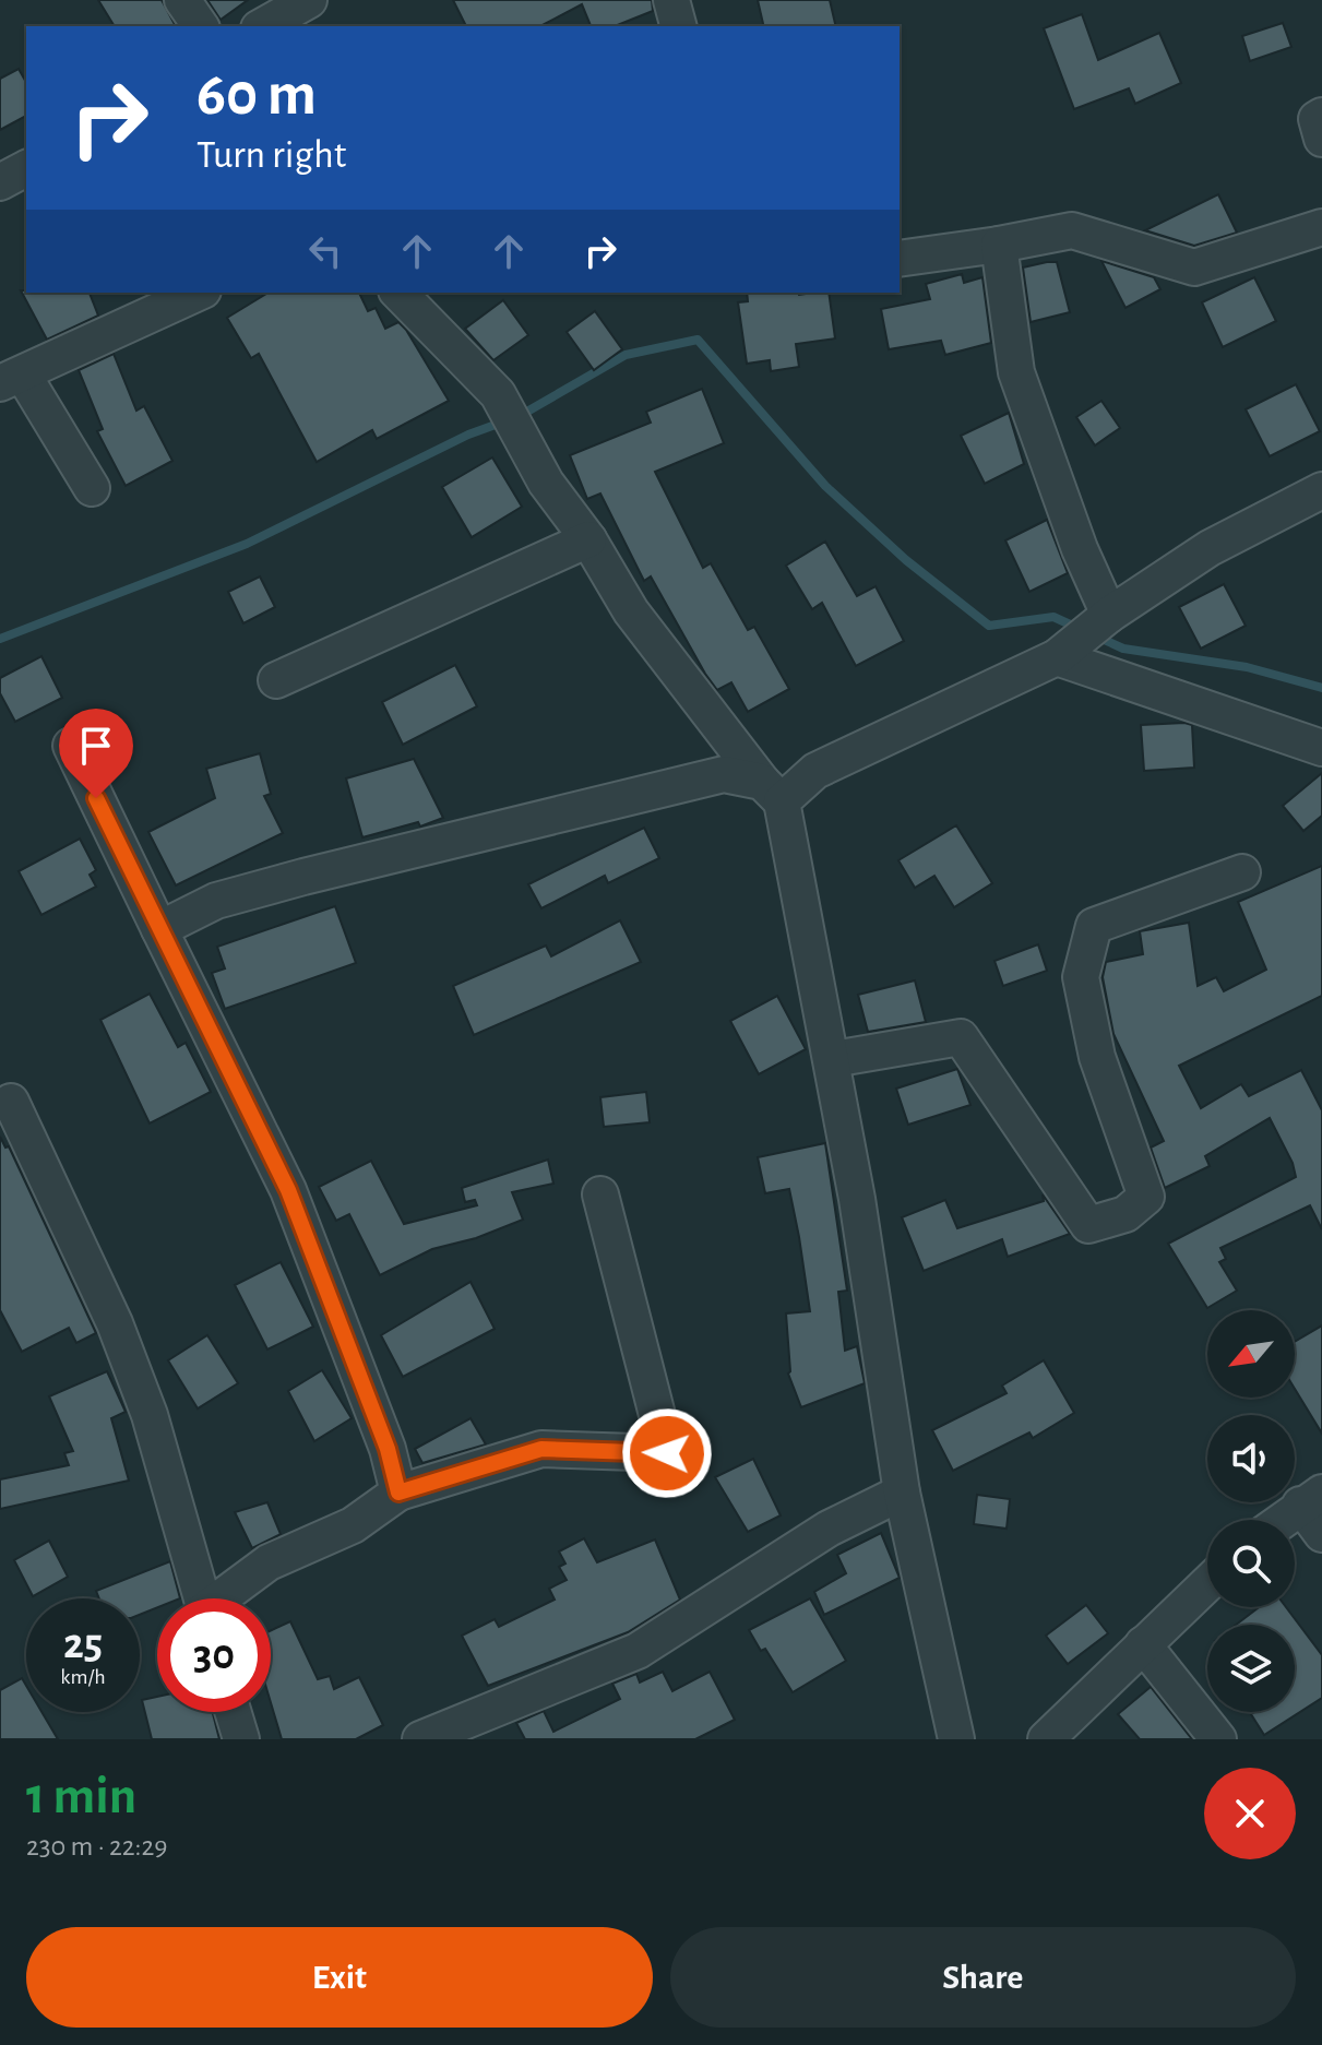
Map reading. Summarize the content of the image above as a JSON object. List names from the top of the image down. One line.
{"north":"bottom left","page":{"turn":["60 m","Turn right"],"speed":"25 km/h","limit":"30","heading":["1 min","230 m · 22:29"],"buttons":["Exit","Share"]}}
